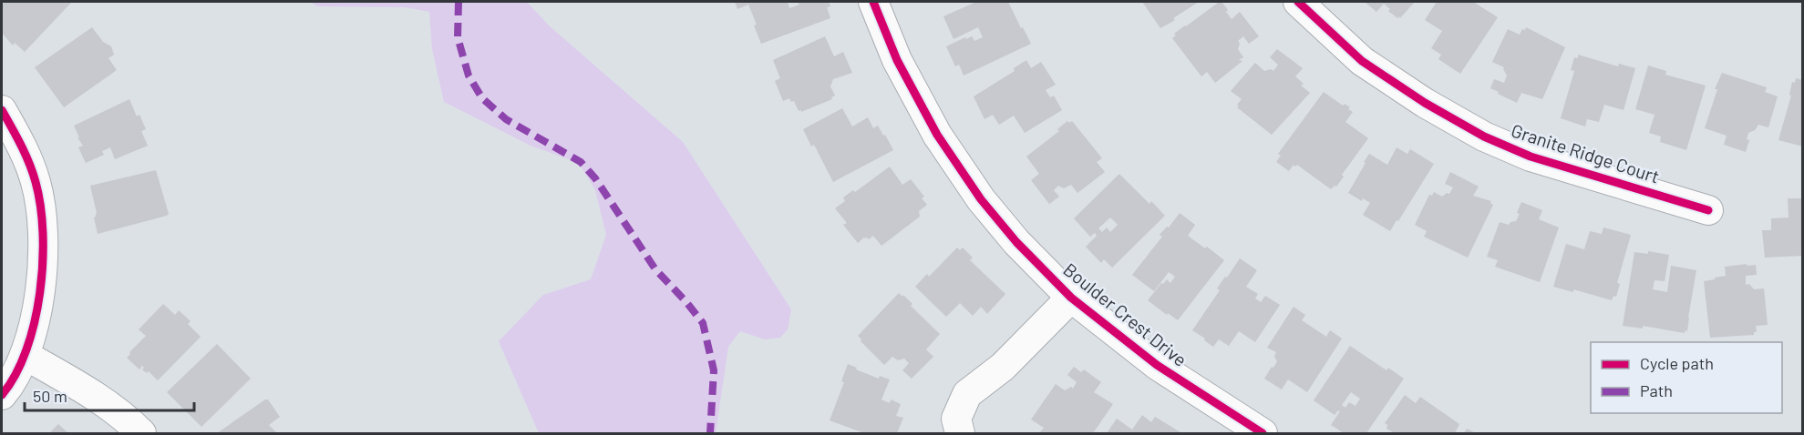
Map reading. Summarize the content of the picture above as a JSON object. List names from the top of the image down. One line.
{"streets":{"street":["Granite Ridge Court","Boulder Crest Drive"]},"legend":["Cycle path","Path"],"scale_bar":"50 m"}
